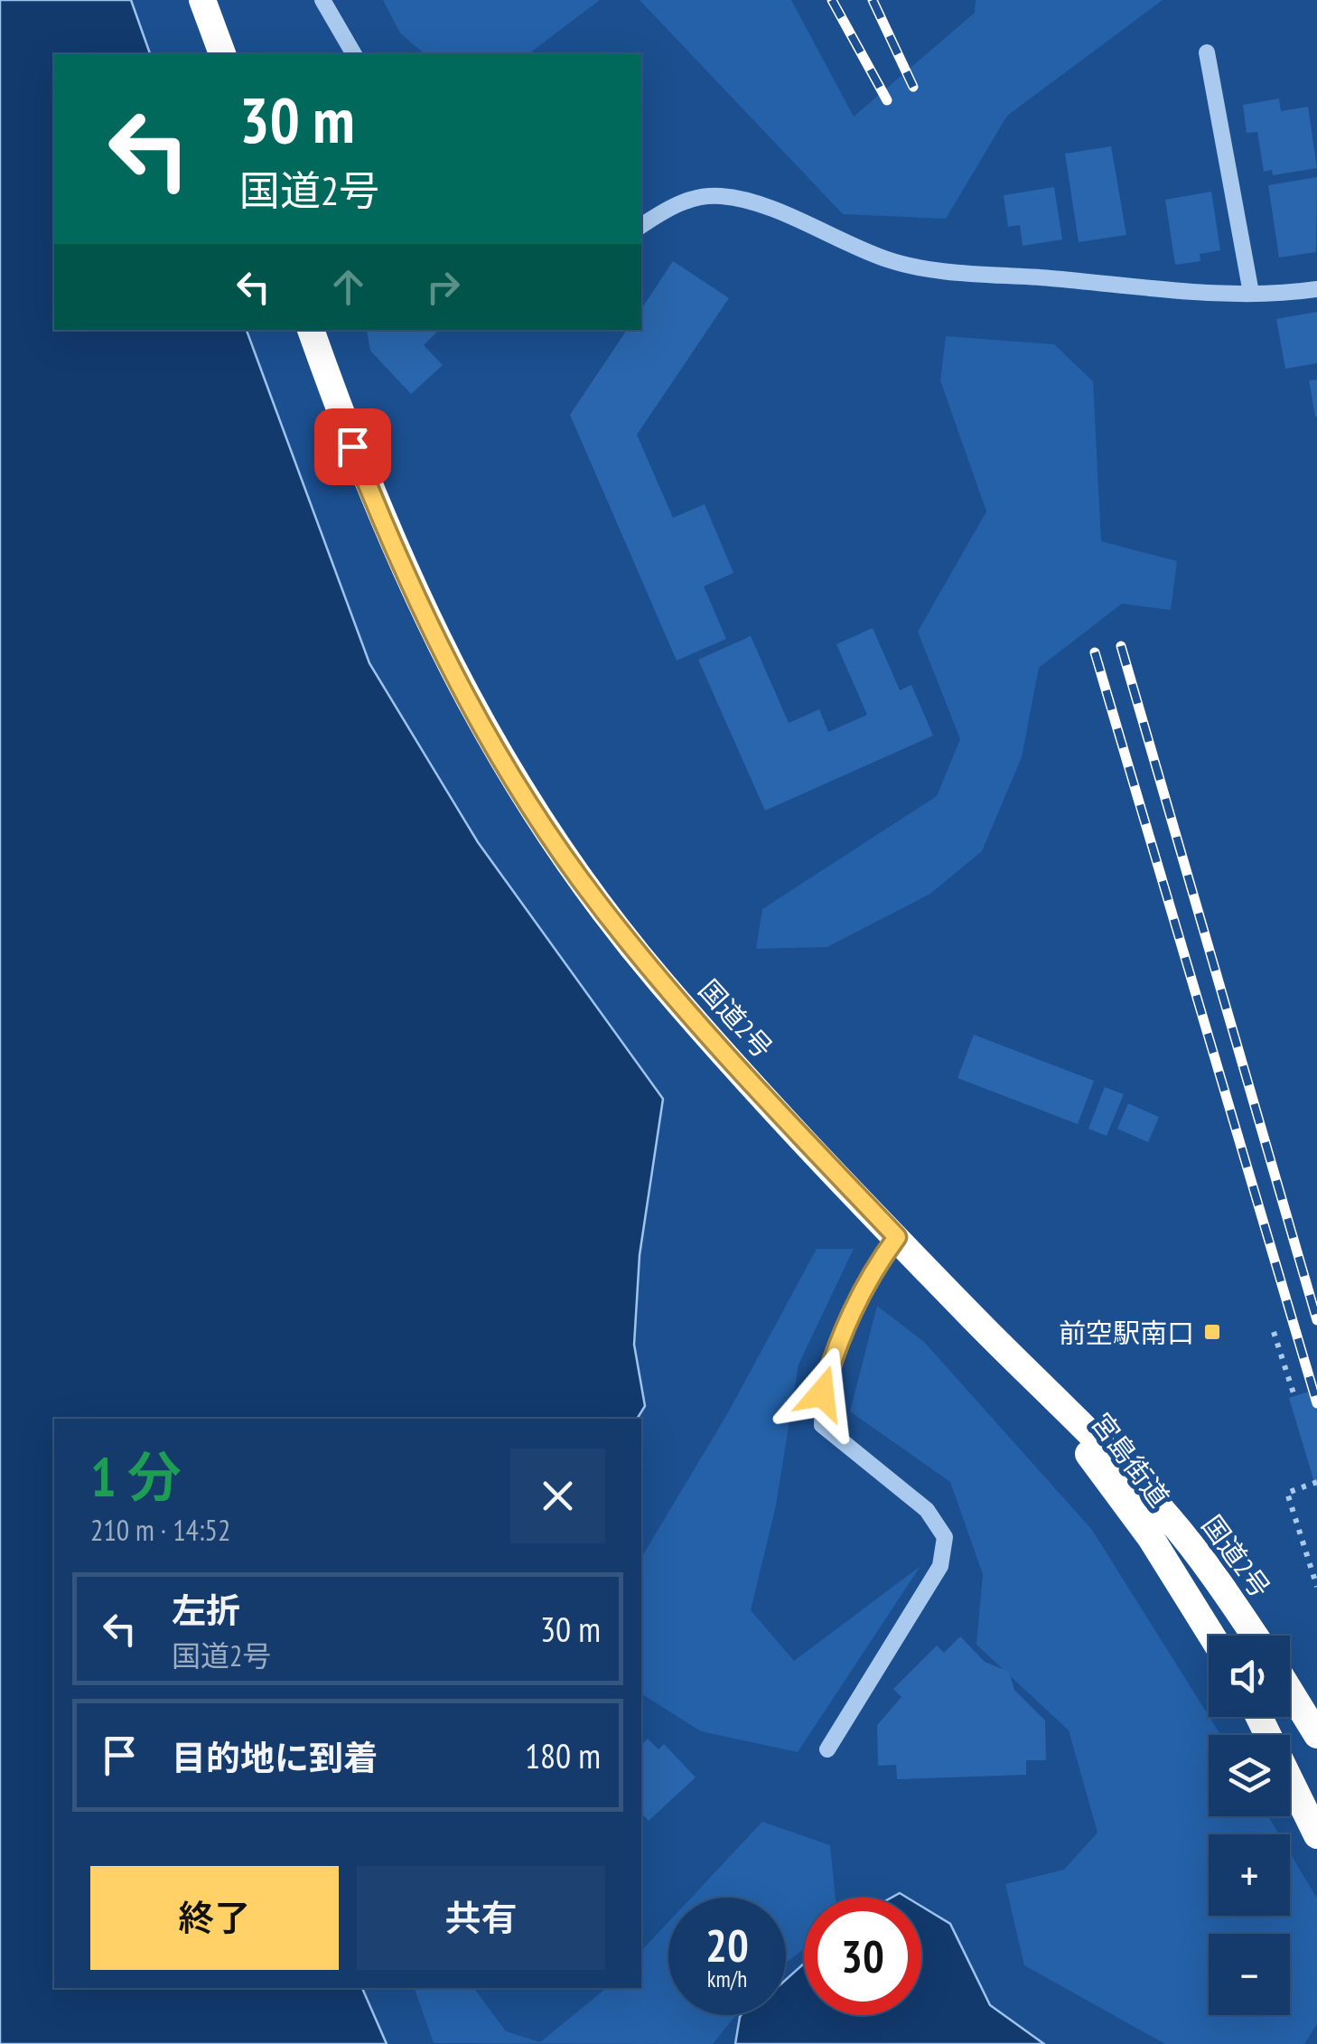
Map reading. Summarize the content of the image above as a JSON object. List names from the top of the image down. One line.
{"streets":{"highway":["国道2号","宮島街道"]},"crossings":[["国道2号","宮島街道"]],"places":{"transit":["前空駅南口"]},"page":{"turn":["30 m","国道2号"],"heading":["1 分","210 m · 14:52"],"list":[{"name":"左折","note":"国道2号","value":"30 m"},{"name":"目的地に到着","value":"180 m"}],"map_buttons":["+","−"],"buttons":["終了","共有"],"speed":"20 km/h","limit":"30"}}
